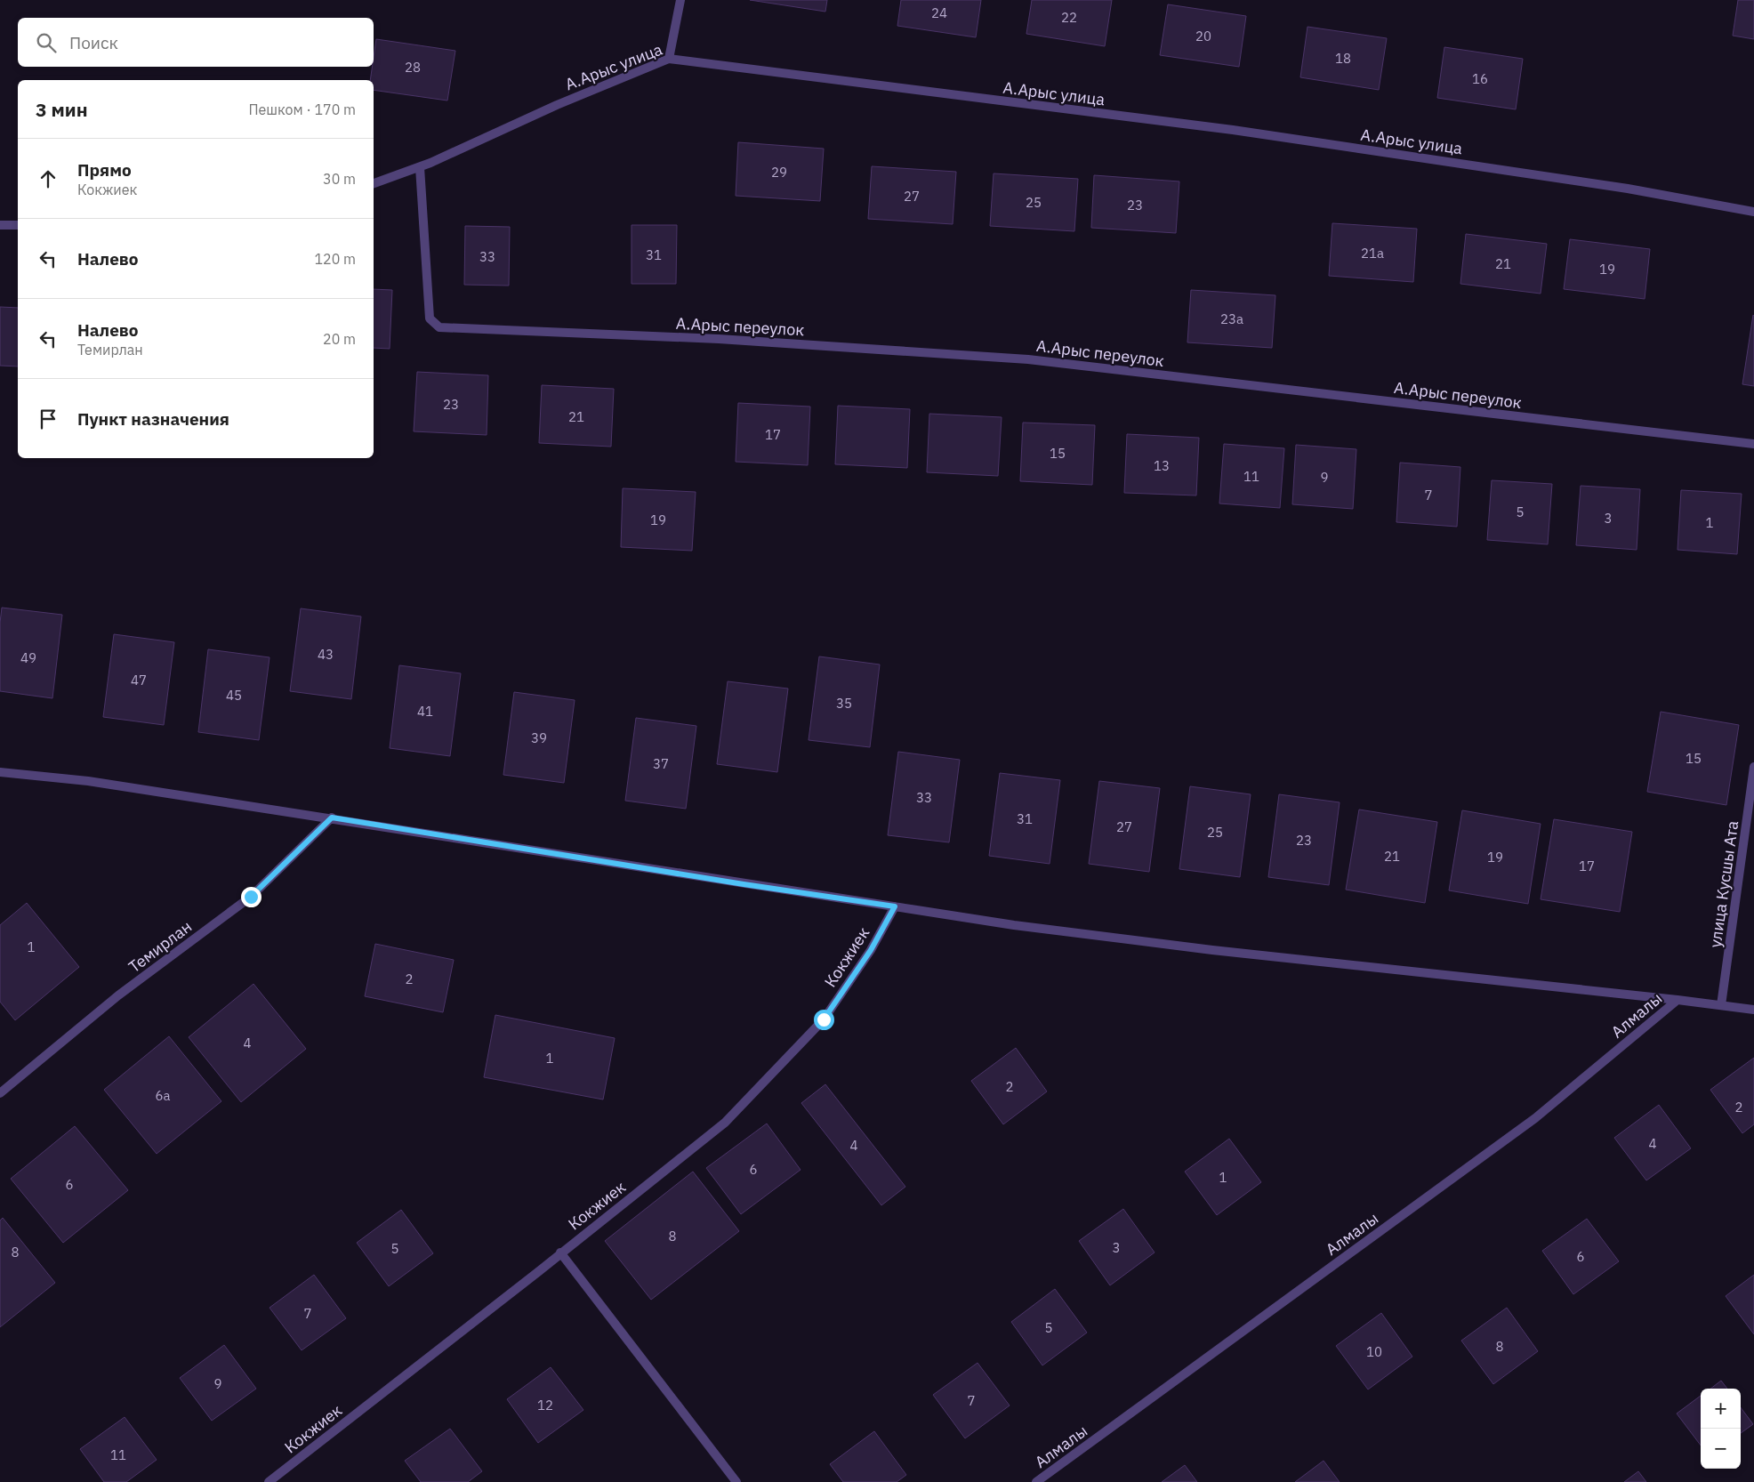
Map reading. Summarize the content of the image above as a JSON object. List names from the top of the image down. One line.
{"streets":{"street":["А.Арыс улица","А.Арыс переулок","улица Кусшы Ата","Темирлан","Кокжиек","Алмалы"]},"crossings":[["А.Арыс улица","А.Арыс переулок"]],"house_numbers":["24","22","20","18","28","16","29","27","25","23","21а","31","33","21","19","23а","23","21","17","15","13","11","9","7","5","3","19","1","43","49","47","45","35","41","39","15","37","33","31","27","25","23","21","19","17","1","2","4","1","2","6а","2","4","4","6","1","6","8","3","5","8","6","7","5","8","10","9","7","12","11"],"page":{"search":"Поиск","heading":["3 мин","Пешком · 170 m"],"list":[["Прямо","Кокжиек","30 m"],["Налево","120 m"],["Налево","Темирлан","20 m"],"Пункт назначения"],"map_buttons":["+","−"]}}
